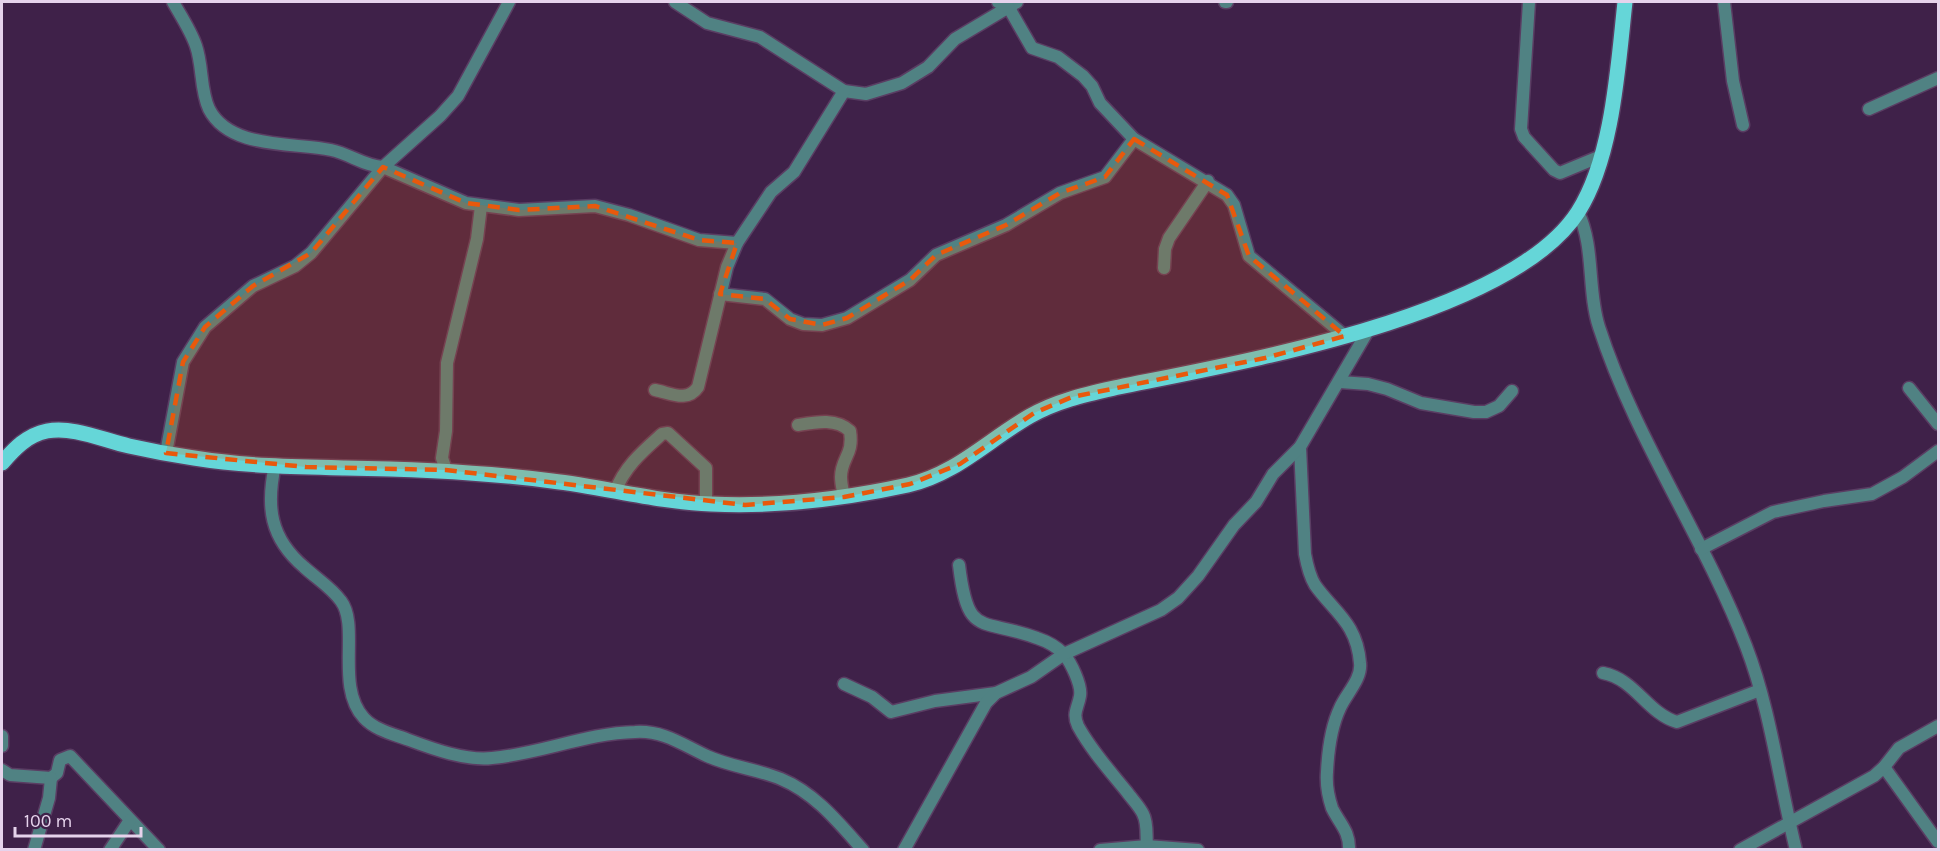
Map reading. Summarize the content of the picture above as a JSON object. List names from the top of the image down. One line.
{"scale_bar":"100 m"}
